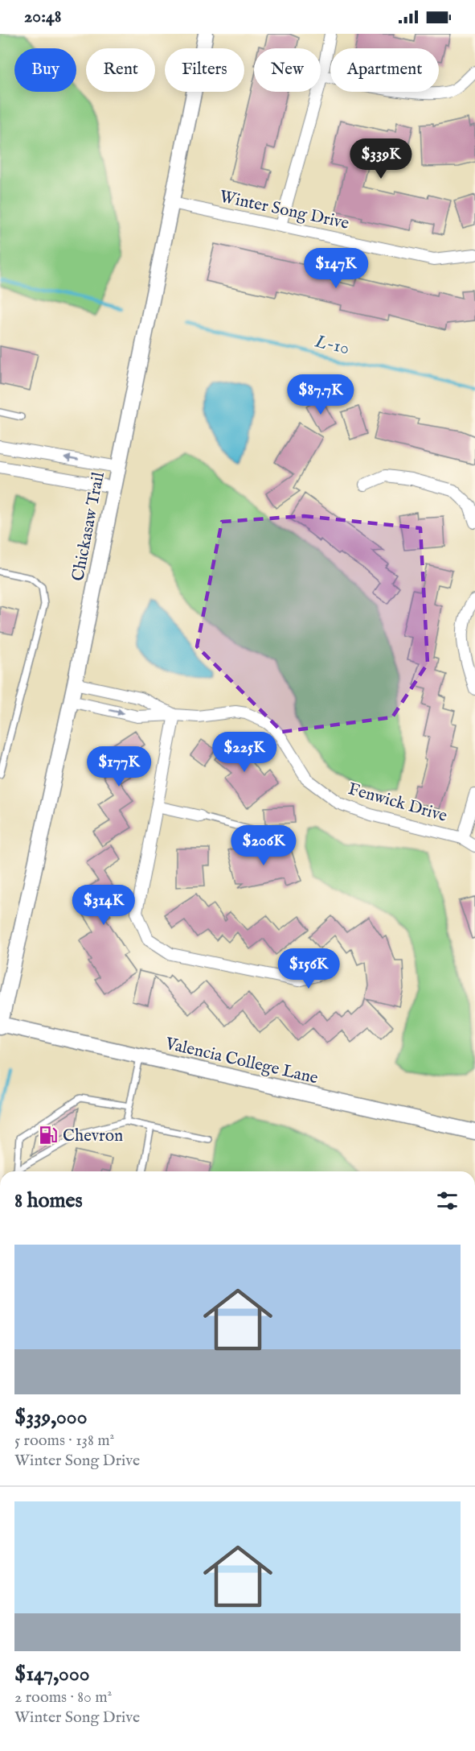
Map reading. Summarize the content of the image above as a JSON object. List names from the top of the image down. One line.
{"streets":{"street":["Winter Song Drive","Chickasaw Trail","Fenwick Drive","Valencia College Lane"]},"crossings":[["Winter Song Drive","Chickasaw Trail"],["Chickasaw Trail","Fenwick Drive"],["Chickasaw Trail","Valencia College Lane"]],"water":["L-10"],"places":{"fuel station":["Chevron"]},"page":{"status":"20:48","chip":["Buy","Rent","Filters","New","Apartment"],"price":["$339K","$147K","$87.7K","$225K","$177K","$206K","$314K","$156K"],"heading":"8 homes","list":[{"name":"$339,000","note":"5 rooms · 138 m² · Winter Song Drive"},{"name":"$147,000","note":"2 rooms · 80 m² · Winter Song Drive"}]}}
